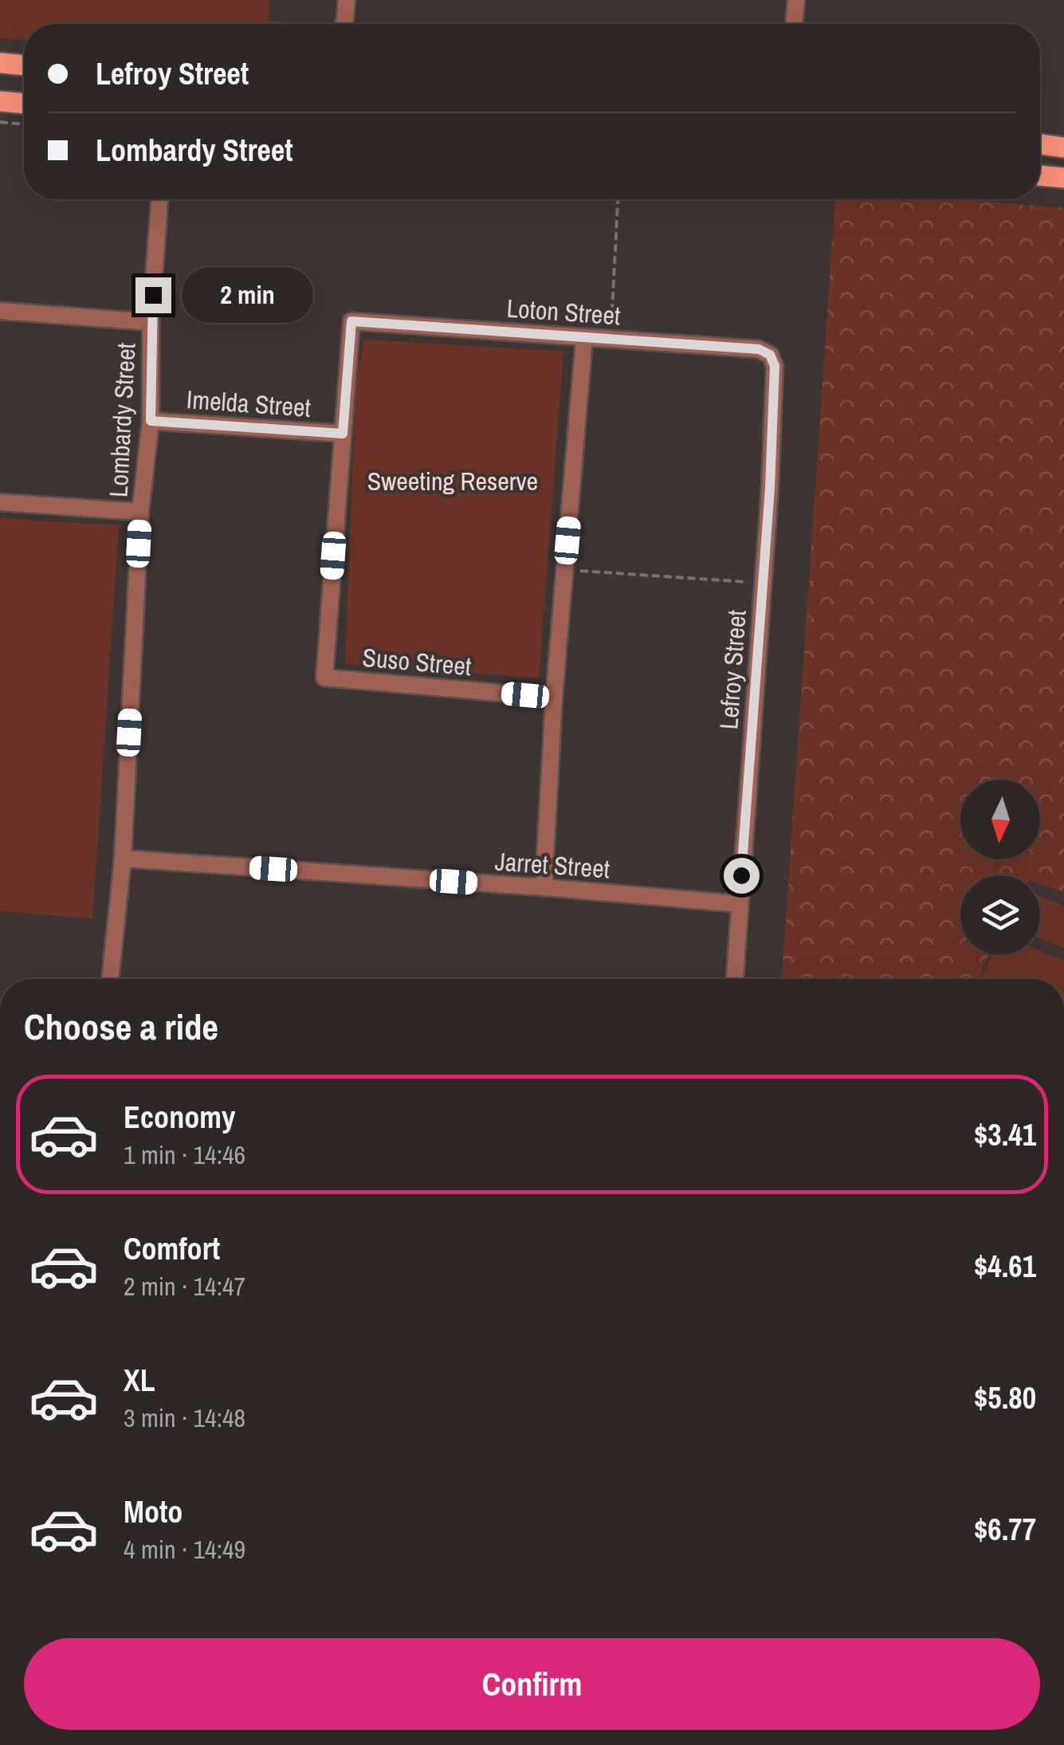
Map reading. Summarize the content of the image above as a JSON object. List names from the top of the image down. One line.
{"streets":{"street":["Loton Street","Imelda Street","Lombardy Street","Suso Street","Lefroy Street","Jarret Street"]},"crossings":[["Loton Street","Imelda Street"],["Loton Street","Suso Street"],["Loton Street","Lefroy Street"],["Imelda Street","Lombardy Street"],["Imelda Street","Suso Street"],["Lombardy Street","Jarret Street"],["Lefroy Street","Jarret Street"]],"parks":["Sweeting Reserve"],"north":"bottom","page":{"banner":["Lefroy Street","Lombardy Street"],"bubble":"2 min","heading":"Choose a ride","list":[{"name":"Economy","note":"1 min · 14:46","value":"$3.41"},{"name":"Comfort","note":"2 min · 14:47","value":"$4.61"},{"name":"XL","note":"3 min · 14:48","value":"$5.80"},{"name":"Moto","note":"4 min · 14:49","value":"$6.77"}],"buttons":"Confirm"}}
